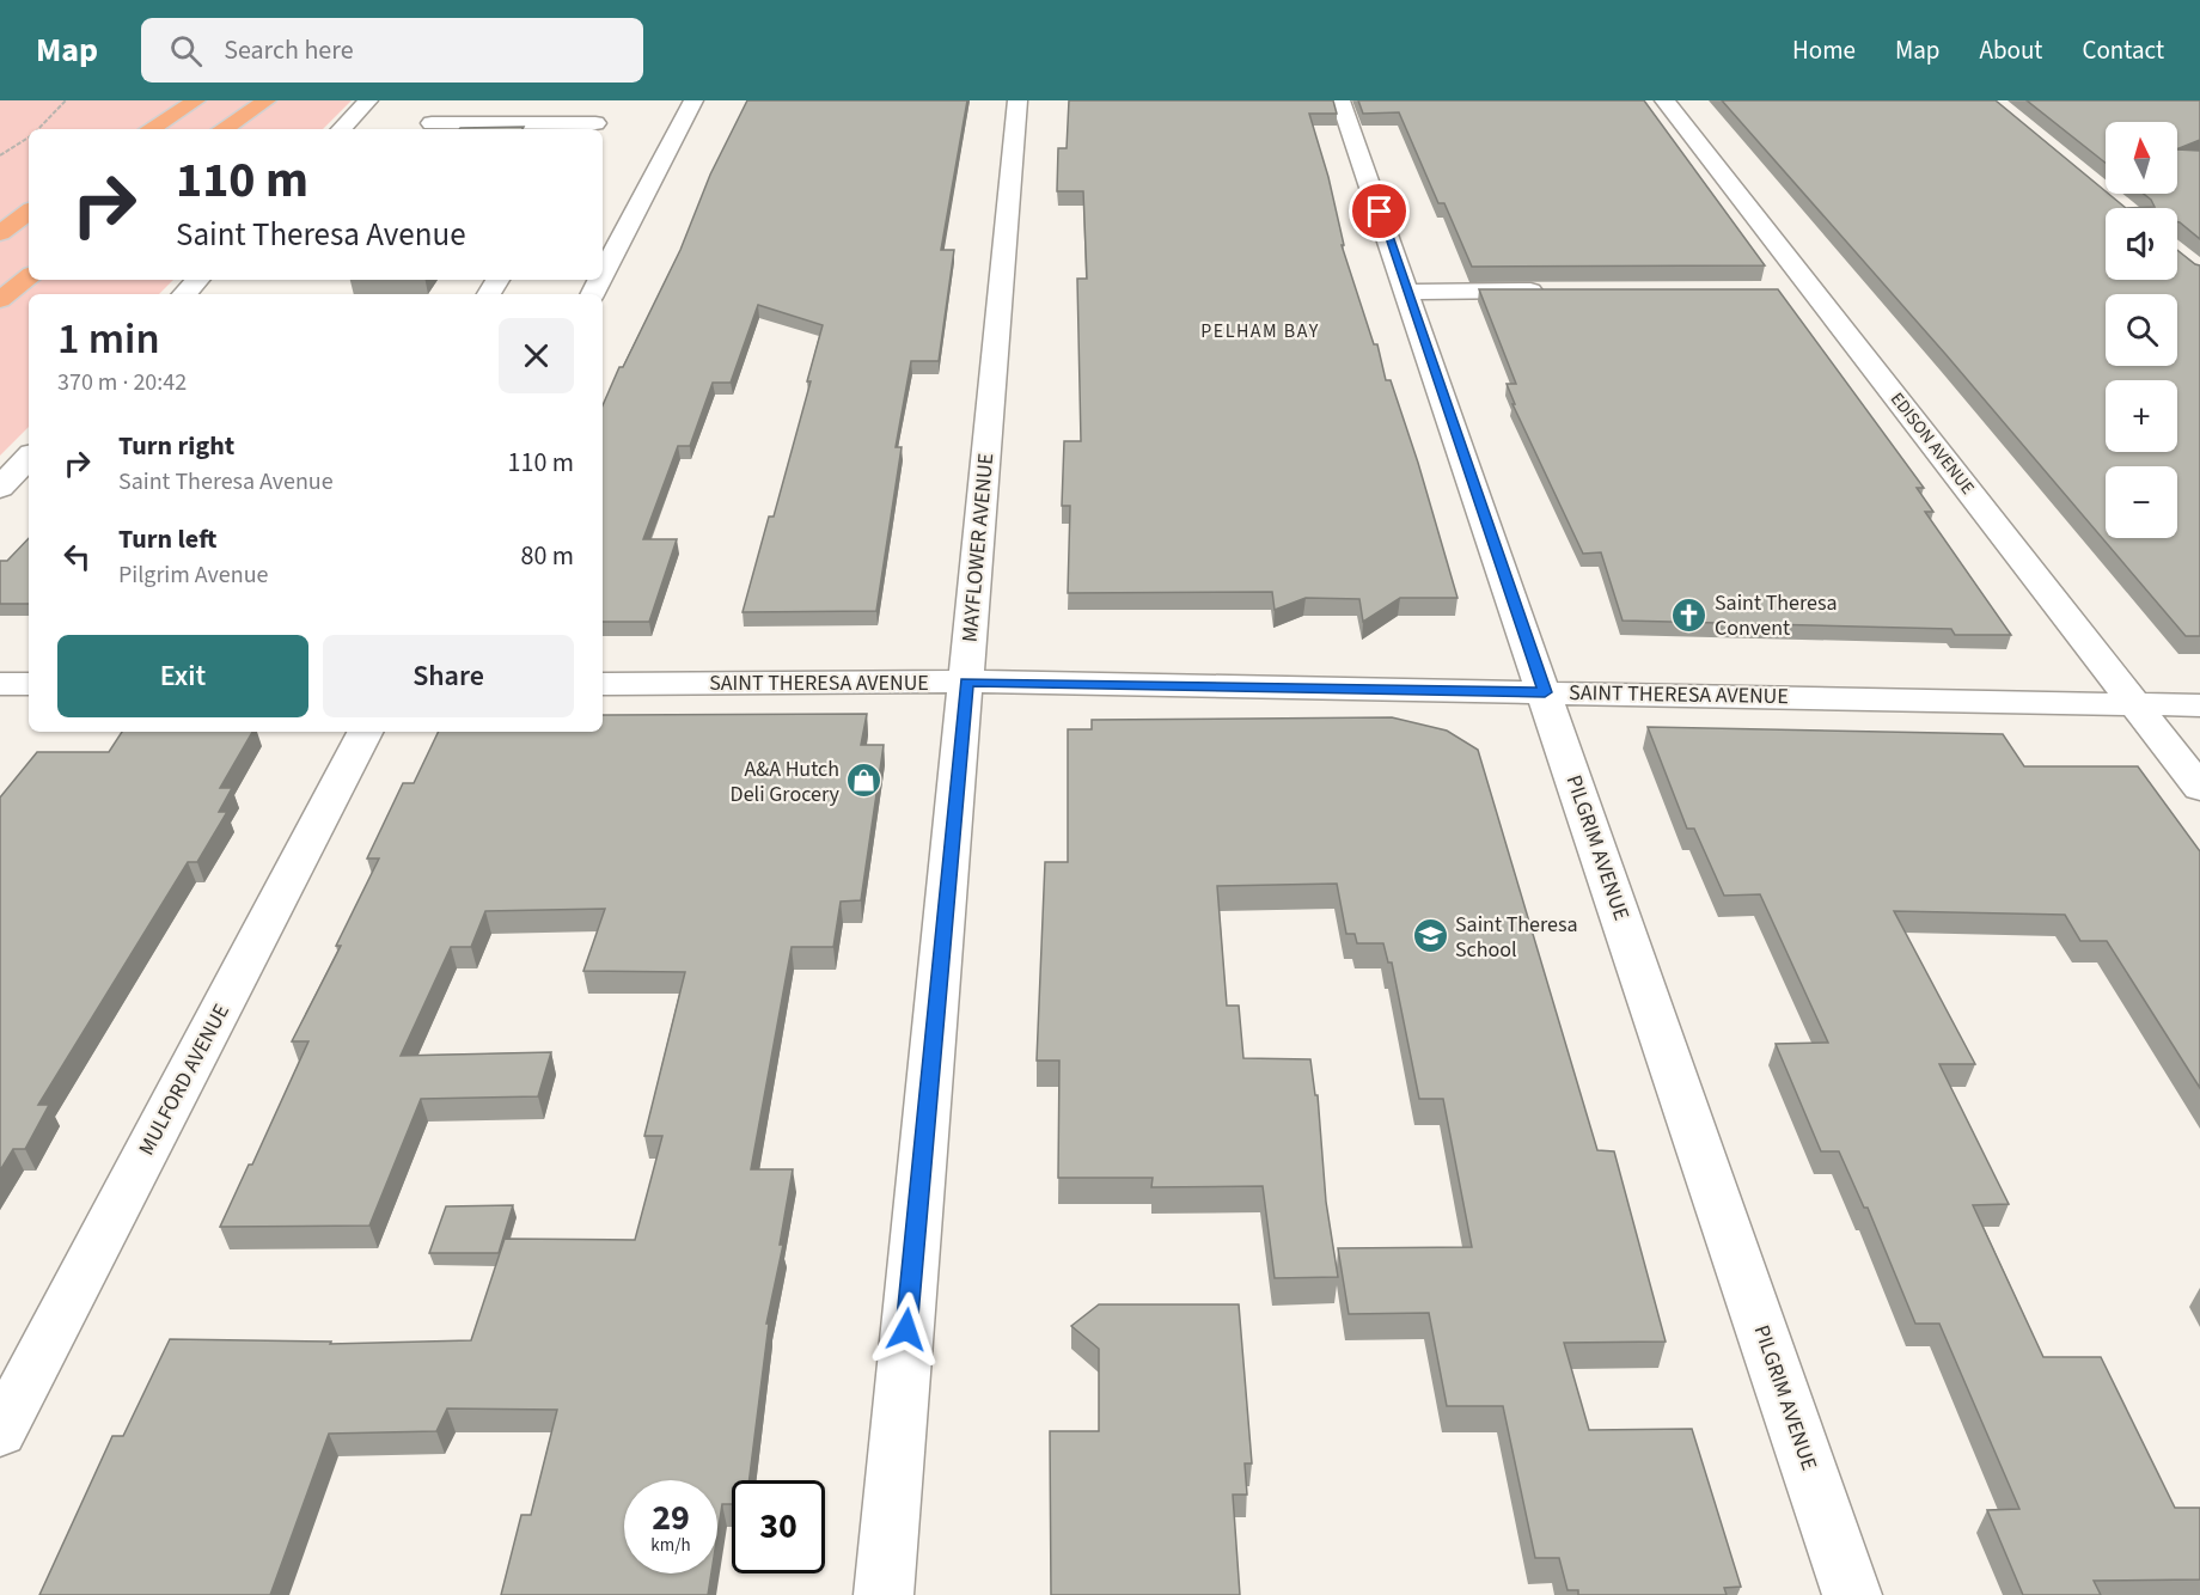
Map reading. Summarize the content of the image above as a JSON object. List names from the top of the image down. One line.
{"streets":{"street":["EDISON AVENUE","MAYFLOWER AVENUE","SAINT THERESA AVENUE","PILGRIM AVENUE","MULFORD AVENUE"]},"crossings":[["EDISON AVENUE","SAINT THERESA AVENUE"],["MAYFLOWER AVENUE","SAINT THERESA AVENUE"],["SAINT THERESA AVENUE","PILGRIM AVENUE"]],"districts":["PELHAM BAY"],"places":{"church":["Saint Theresa Convent"],"shop":["A&A Hutch Deli Grocery"],"school or university":["Saint Theresa School"]},"north":"top","page":{"header":"Map","search":"Search here","nav":["Home","Map","About","Contact"],"map_buttons":["+","−"],"turn":["110 m","Saint Theresa Avenue"],"heading":["1 min","370 m · 20:42"],"list":[{"name":"Turn right","note":"Saint Theresa Avenue","value":"110 m"},{"name":"Turn left","note":"Pilgrim Avenue","value":"80 m"}],"buttons":["Exit","Share"],"speed":"29 km/h","limit":"30"}}
